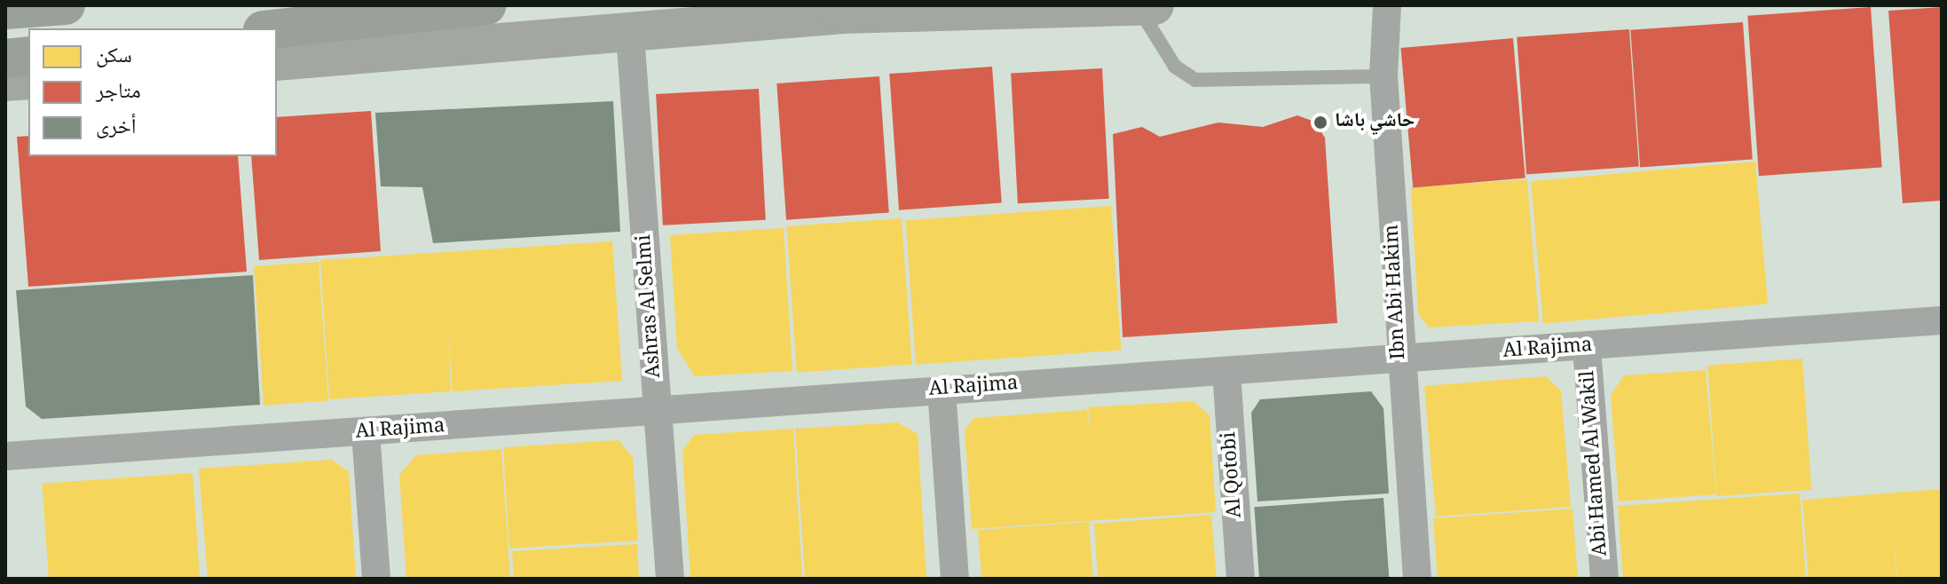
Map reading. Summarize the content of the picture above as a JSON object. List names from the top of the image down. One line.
{"streets":{"street":["Ibn Abi Hakim","Ashras Al Selmi","Al Rajima","Abi Hamed Al Wakil","Al Qotobi"]},"crossings":[["Ibn Abi Hakim","Al Rajima"],["Ashras Al Selmi","Al Rajima"],["Al Rajima","Abi Hamed Al Wakil"],["Al Rajima","Al Qotobi"]],"places":["حاشي باشا"],"legend":["سكن","متاجر","أخرى"]}
